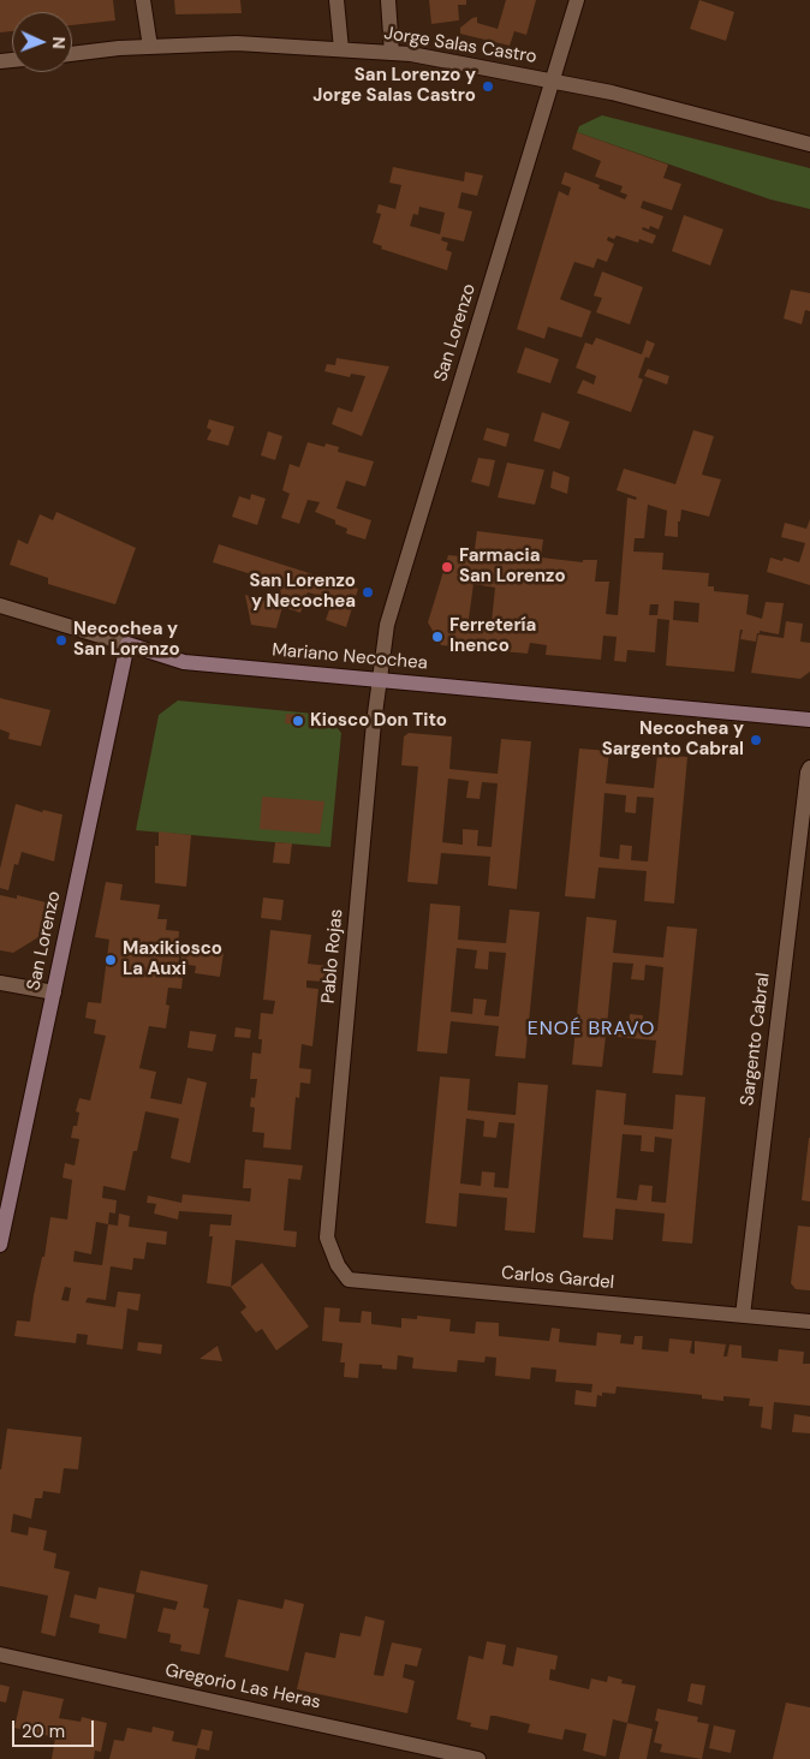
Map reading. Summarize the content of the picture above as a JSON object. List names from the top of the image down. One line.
{"streets":{"main road":["San Lorenzo","Mariano Necochea"],"street":["Jorge Salas Castro","Pablo Rojas","Sargento Cabral","Carlos Gardel","Gregorio Las Heras"]},"crossings":[["Jorge Salas Castro","San Lorenzo"],["San Lorenzo","Mariano Necochea"],["San Lorenzo","Pablo Rojas"],["Mariano Necochea","Pablo Rojas"],["Pablo Rojas","Carlos Gardel"],["Sargento Cabral","Carlos Gardel"]],"districts":["ENOÉ BRAVO"],"places":["San Lorenzo y Jorge Salas Castro","Farmacia San Lorenzo","San Lorenzo y Necochea","Ferretería Inenco","Necochea y San Lorenzo","Kiosco Don Tito","Necochea y Sargento Cabral","Maxikiosco La Auxi"],"scale_bar":"20 m","north":"right"}
